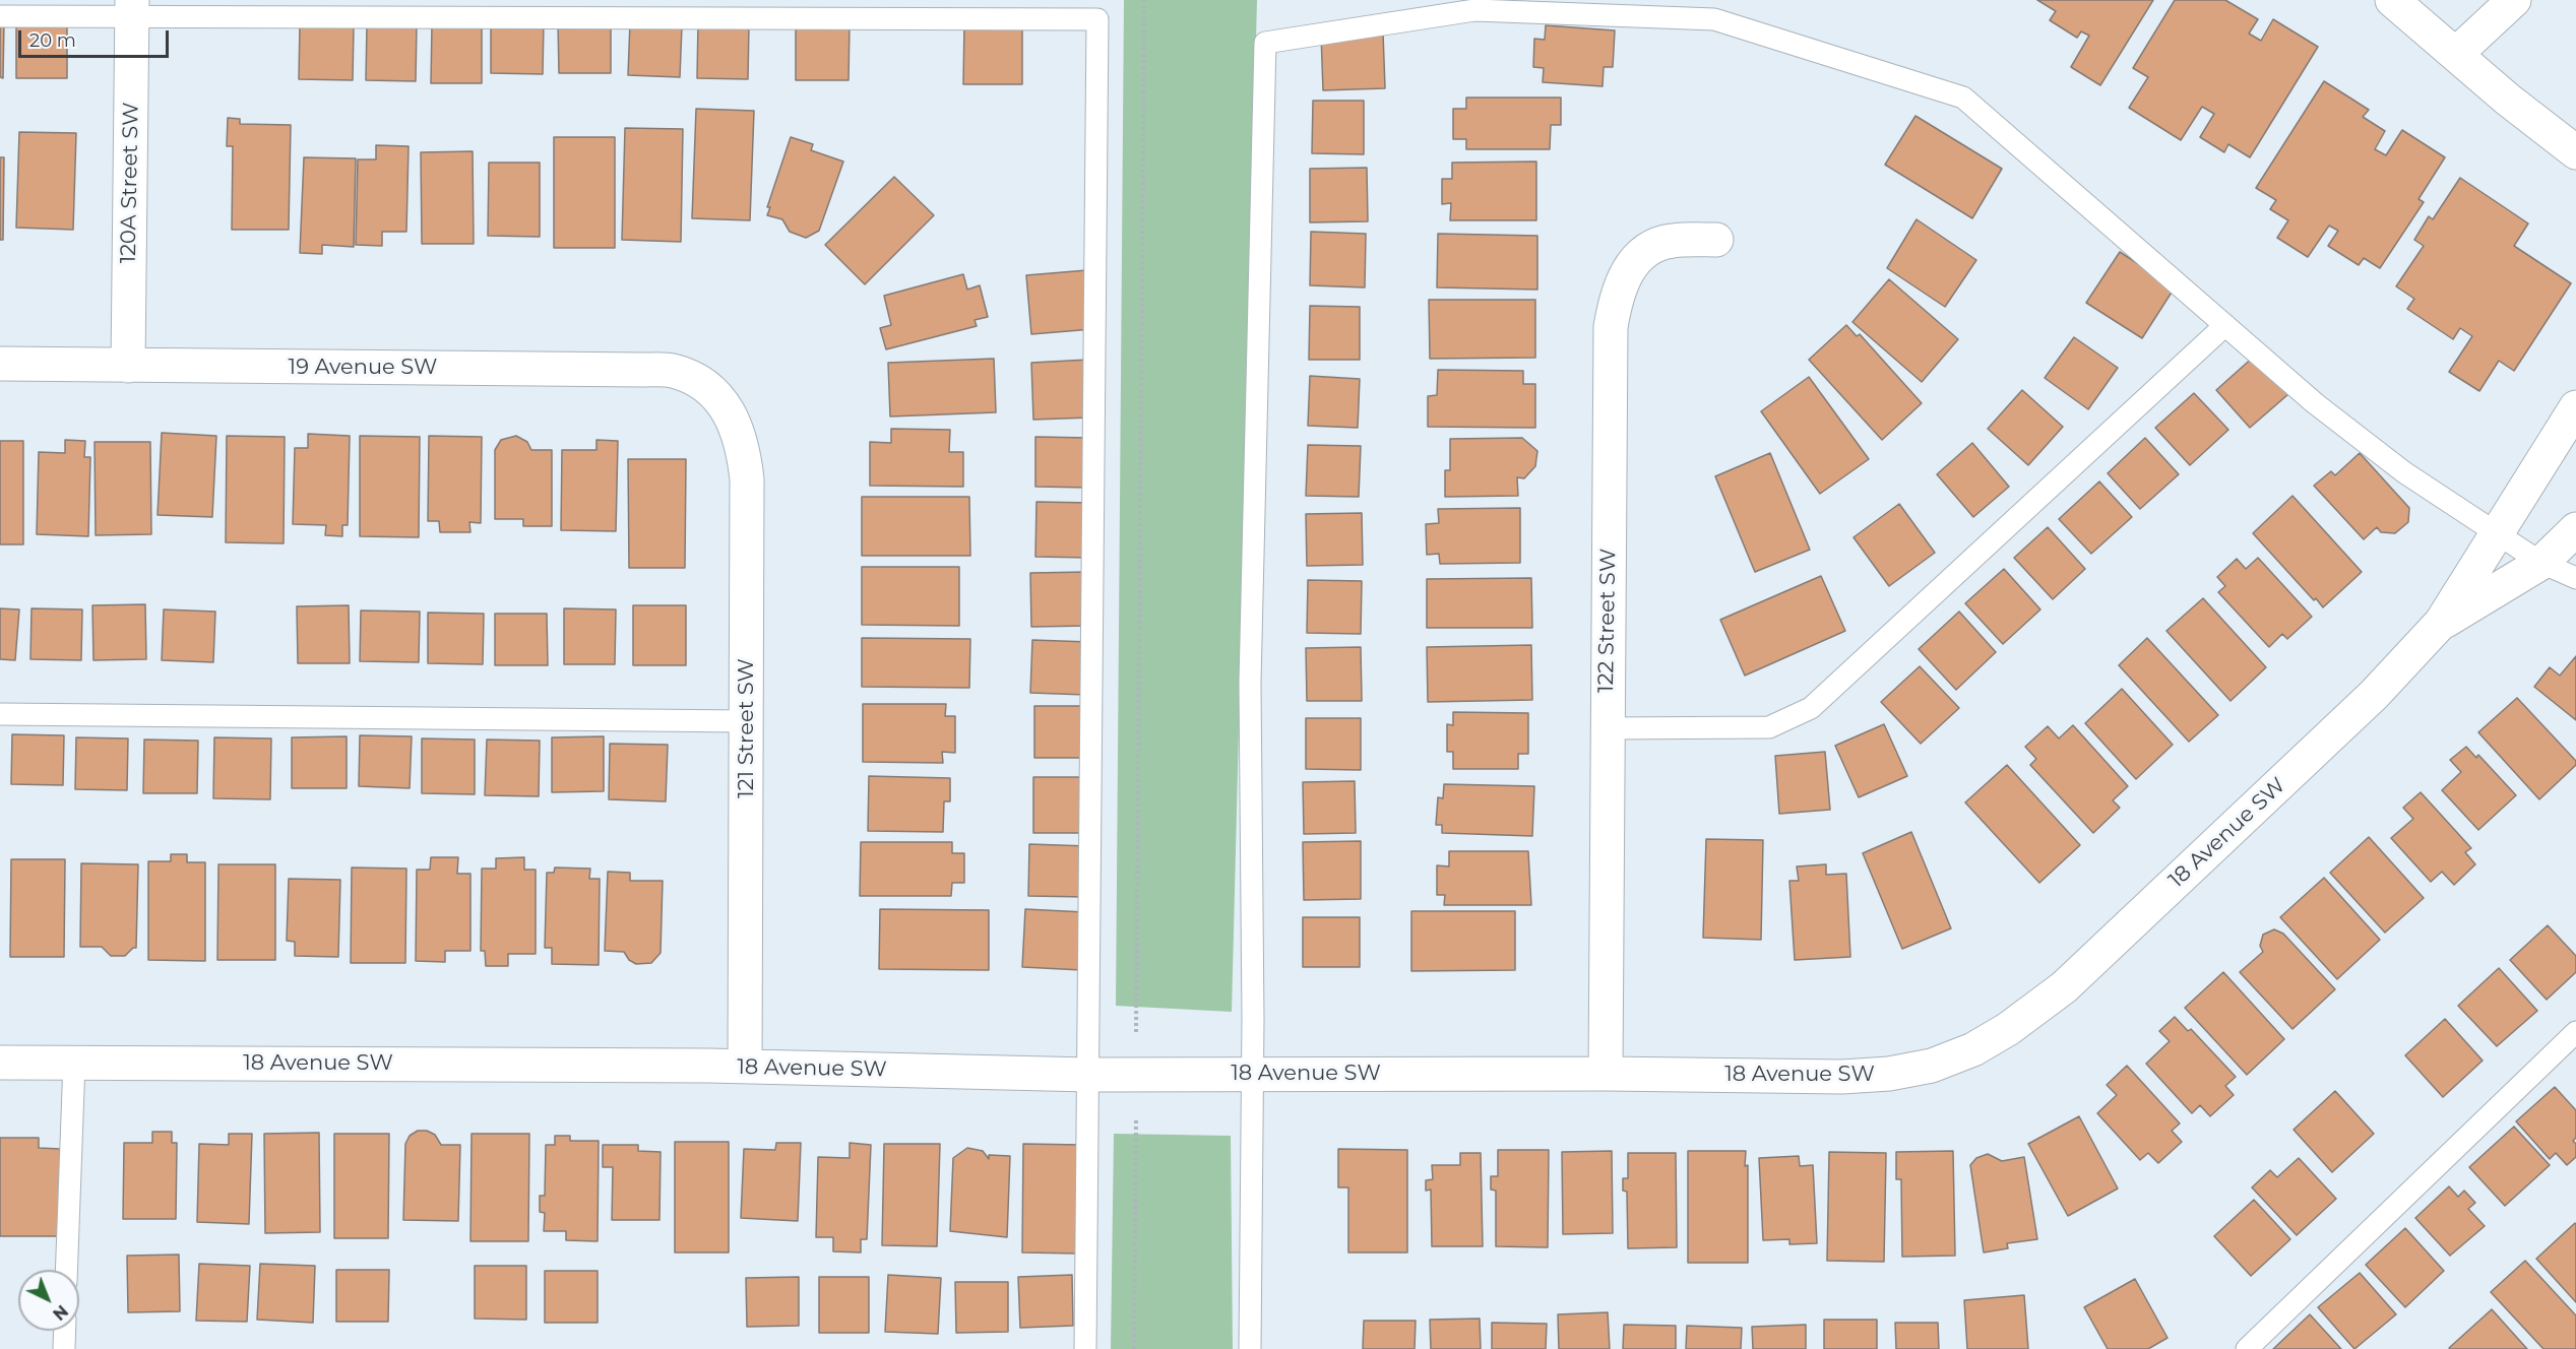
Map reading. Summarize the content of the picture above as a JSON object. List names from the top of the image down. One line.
{"streets":{"street":["120A Street SW","19 Avenue SW","122 Street SW","121 Street SW","18 Avenue SW"]},"crossings":[["120A Street SW","19 Avenue SW"],["19 Avenue SW","121 Street SW"],["122 Street SW","18 Avenue SW"],["121 Street SW","18 Avenue SW"]],"scale_bar":"20 m","north":"bottom right"}
